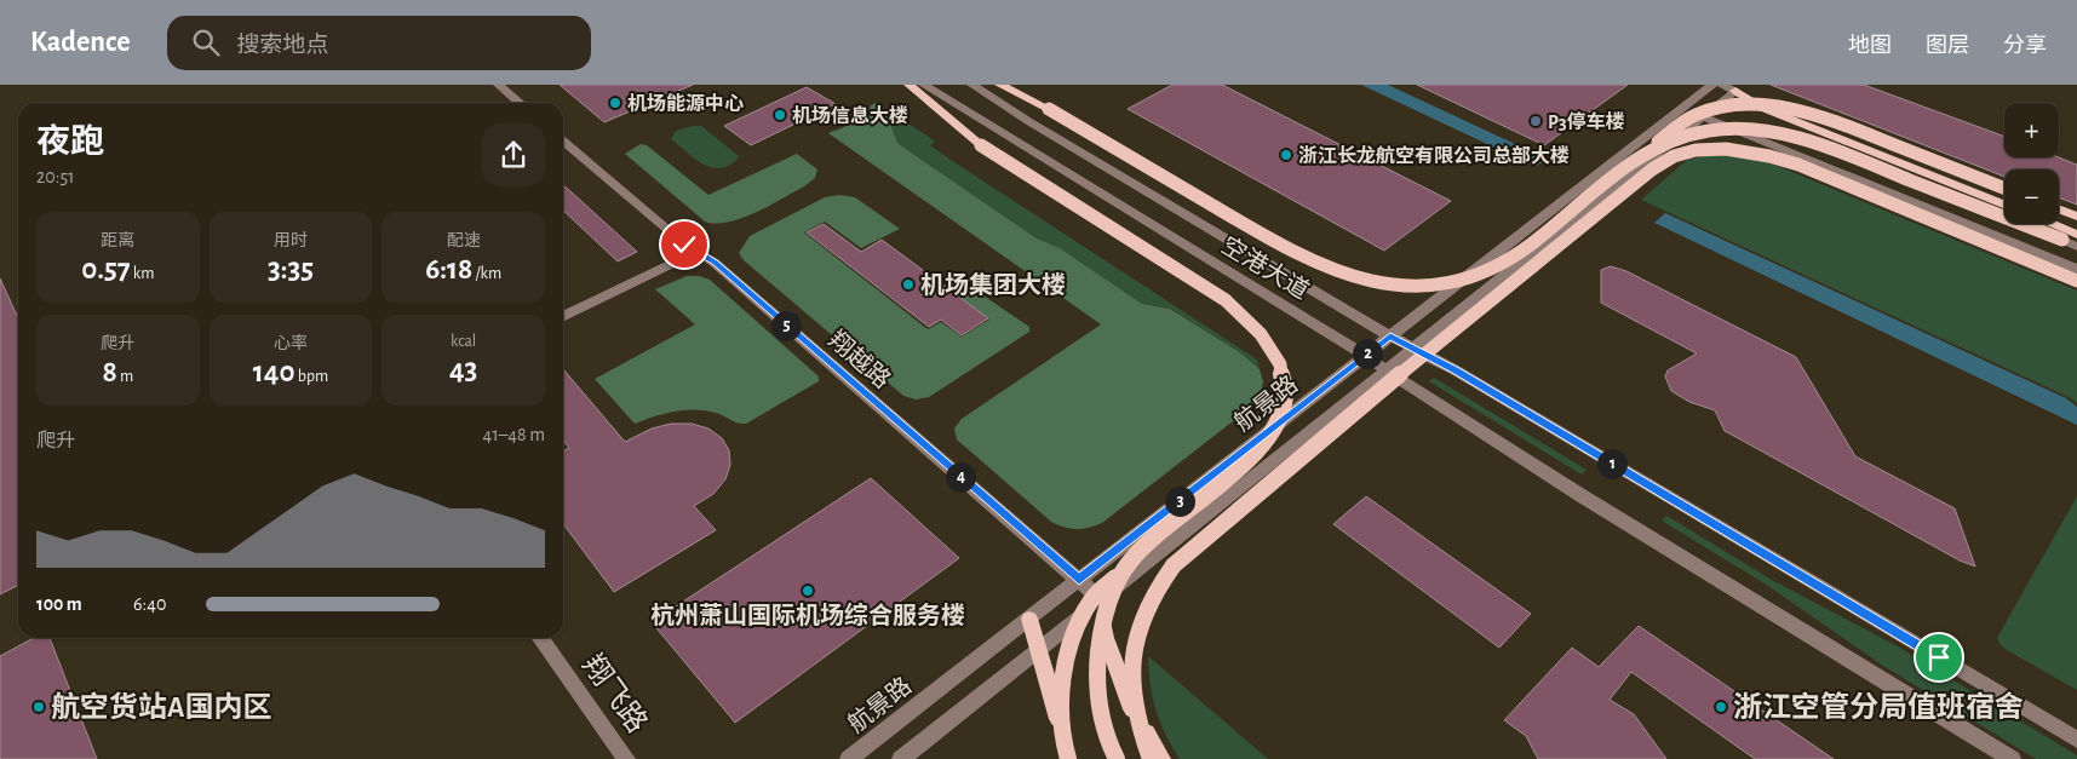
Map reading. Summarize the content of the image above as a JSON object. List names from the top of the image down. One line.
{"streets":{"street":["空港大道","翔越路","航景路","翔飞路"]},"crossings":[["空港大道","航景路"],["翔越路","航景路"]],"places":["机场能源中心","机场信息大楼","P3停车楼","浙江长龙航空有限公司总部大楼","机场集团大楼","杭州萧山国际机场综合服务楼","航空货站A国内区","浙江空管分局值班宿舍"],"page":{"header":"Kadence","search":"搜索地点","nav":["地图","图层","分享"],"map_buttons":["+","−"],"heading":["夜跑","20:51"],"stats":[["距离","0.57 km"],["用时","3:35"],["配速","6:18 /km"],["爬升","8 m"],["心率","140 bpm"],["kcal","43"]],"pins":["5","2","1","4","3"],"chart":["爬升","41–48 m"],"list":[{"name":"100 m","note":"6:40"}]}}
